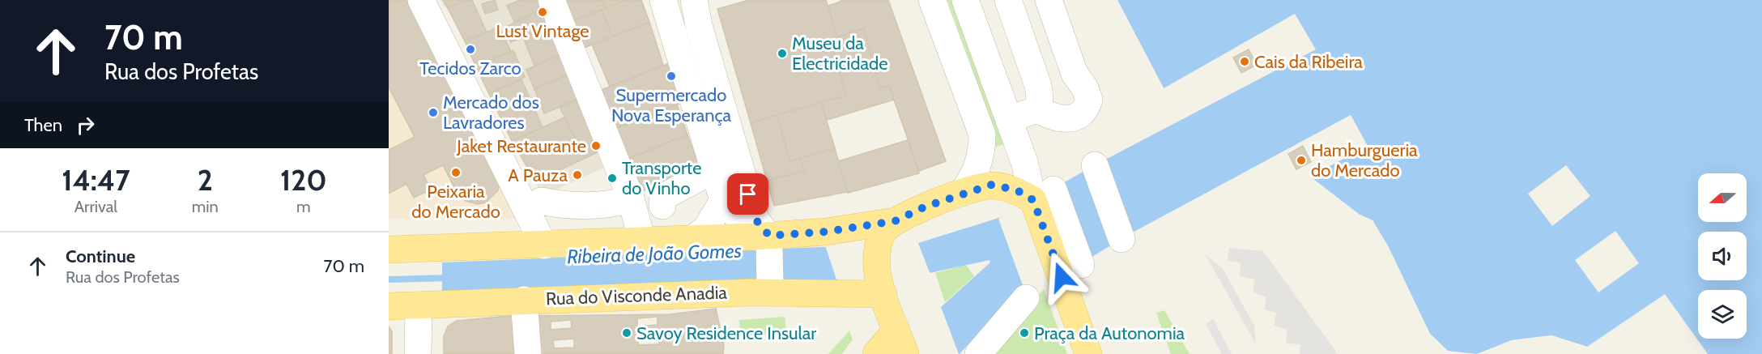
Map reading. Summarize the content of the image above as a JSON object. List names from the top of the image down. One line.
{"streets":{"main road":["Rua do Visconde Anadia"]},"water":["Ribeira de João Gomes"],"places":["Lust Vintage","Tecidos Zarco","Museu da Electricidade","Cais da Ribeira","Supermercado Nova Esperança","Mercado dos Lavradores","Jaket Restaurante","Hamburgueria do Mercado","Peixaria do Mercado","A Pauza","Transporte do Vinho","Savoy Residence Insular","Praça da Autonomia"],"north":"left","page":{"turn":["70 m","Rua dos Profetas"],"then":"Then","eta":["14:47","Arrival","2","min","120","m"],"list":[{"name":"Continue","note":"Rua dos Profetas","value":"70 m"}]}}
